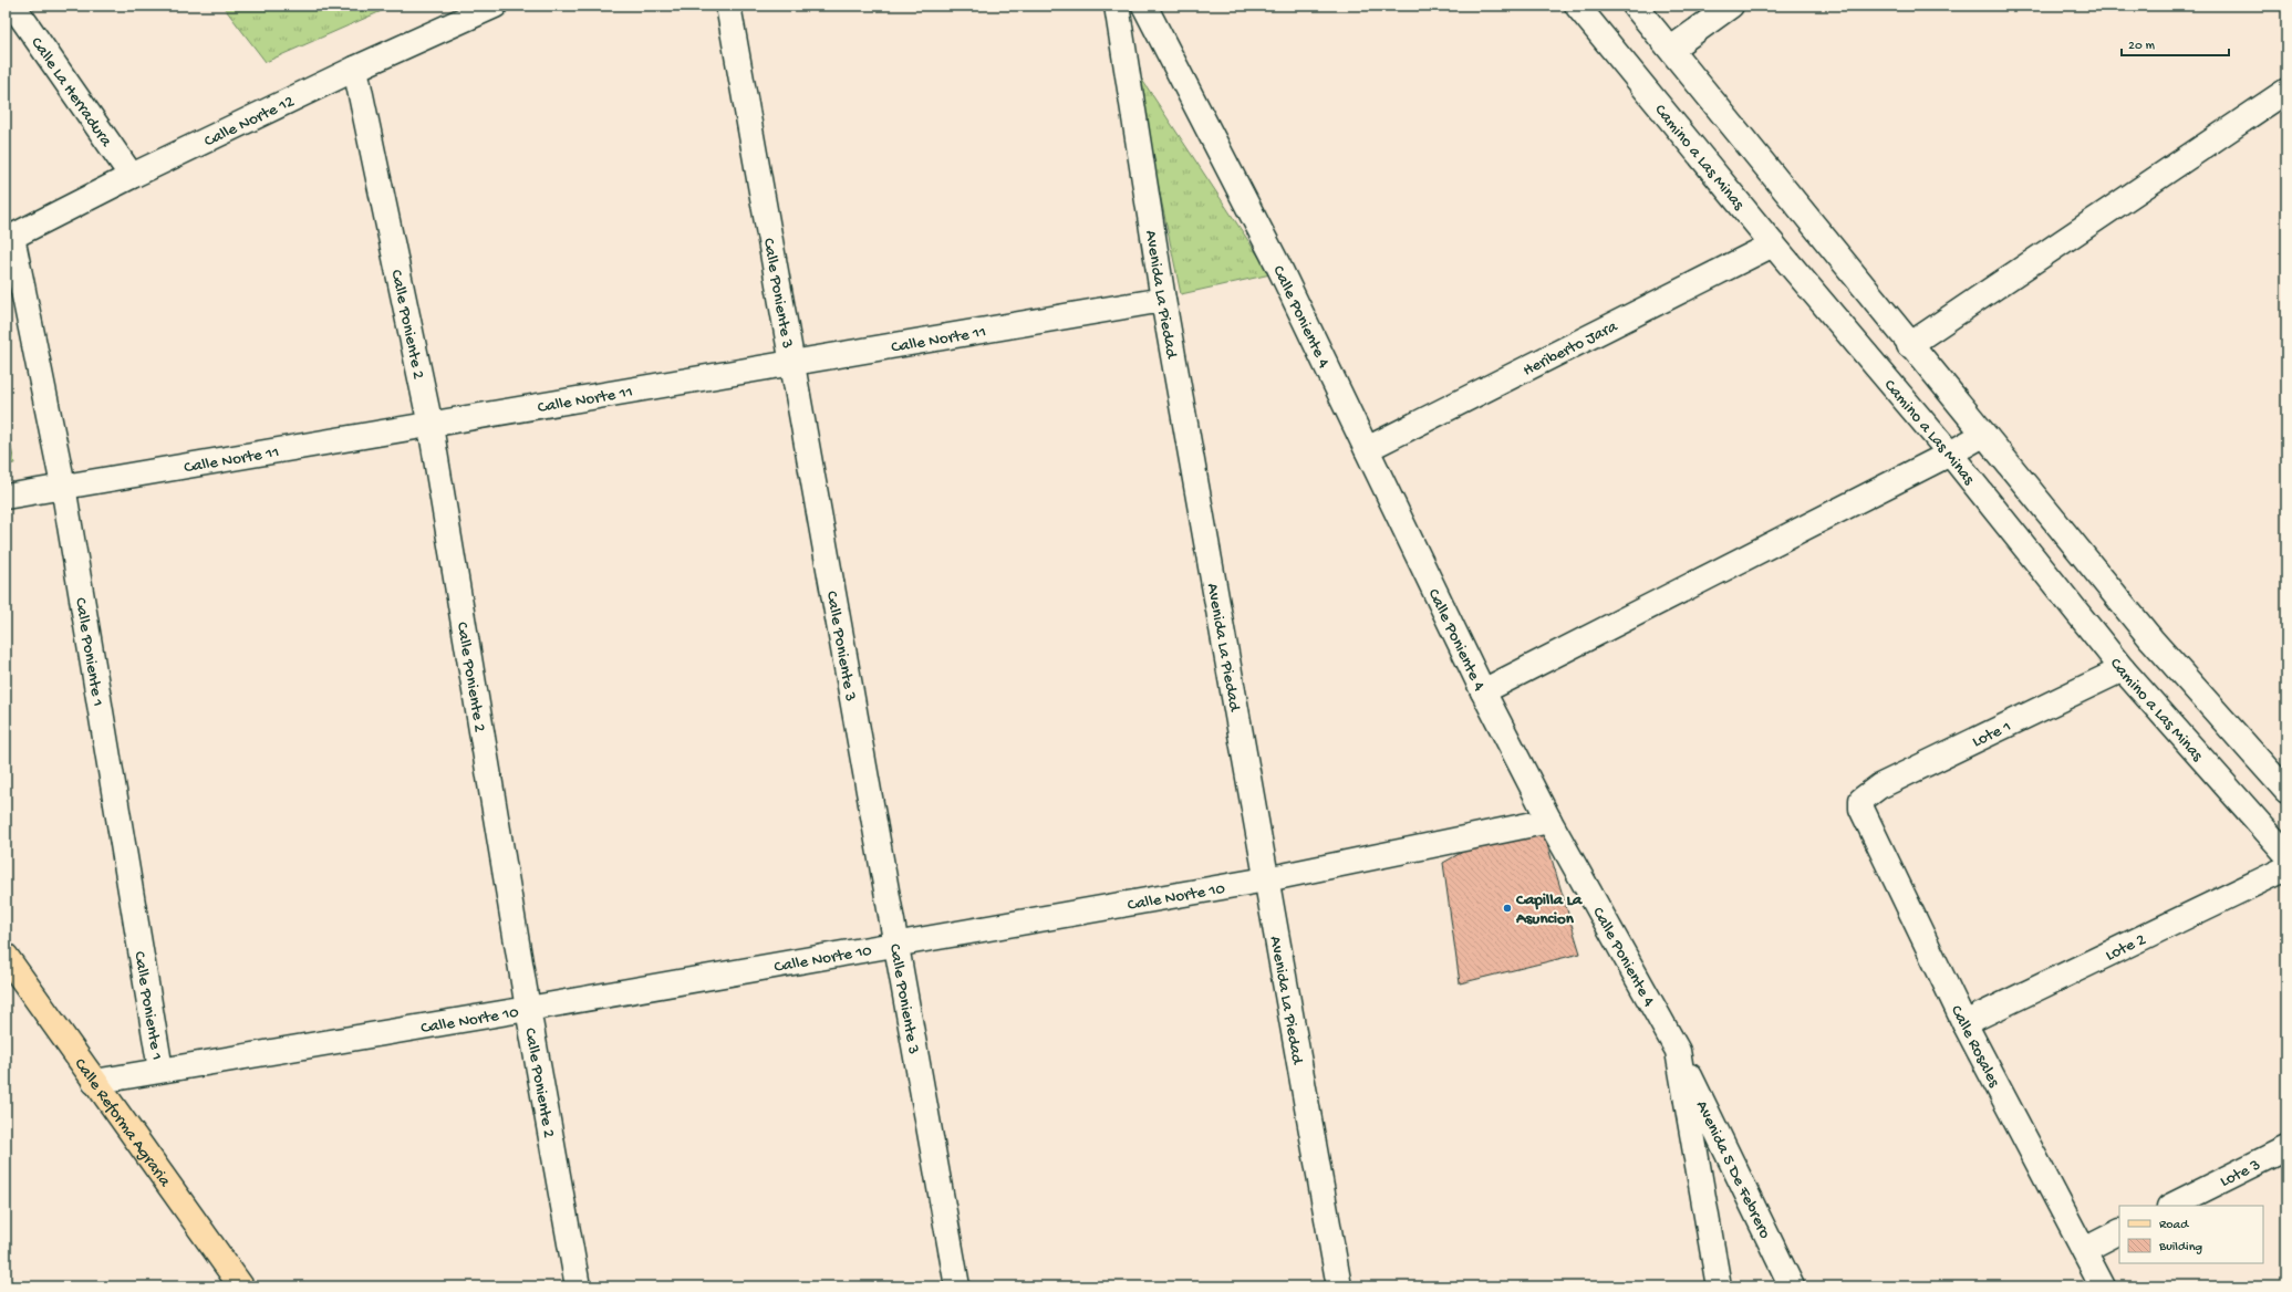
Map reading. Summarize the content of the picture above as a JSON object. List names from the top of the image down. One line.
{"streets":{"main road":["Calle Reforma Agraria"],"street":["Calle La Herradura","Calle Norte 12","Camino a Las Minas","Calle Poniente 3","Avenida La Piedad","Calle Poniente 4","Calle Poniente 2","Calle Norte 11","Heriberto Jara","Calle Poniente 1","Lote 1","Calle Norte 10","Lote 2","Calle Rosales","Avenida 5 De Febrero","Lote 3"]},"crossings":[["Calle La Herradura","Calle Norte 12"],["Calle Norte 12","Calle Poniente 2"],["Calle Norte 12","Calle Poniente 1"],["Camino a Las Minas","Heriberto Jara"],["Camino a Las Minas","Lote 1"],["Calle Poniente 3","Calle Norte 11"],["Calle Poniente 3","Calle Norte 10"],["Avenida La Piedad","Calle Norte 11"],["Avenida La Piedad","Calle Norte 10"],["Calle Poniente 4","Heriberto Jara"],["Calle Poniente 4","Calle Norte 10"],["Calle Poniente 4","Avenida 5 De Febrero"],["Calle Poniente 2","Calle Norte 11"],["Calle Poniente 2","Calle Norte 10"],["Calle Norte 11","Calle Poniente 1"],["Calle Poniente 1","Calle Norte 10"],["Lote 1","Calle Rosales"],["Calle Norte 10","Calle Reforma Agraria"],["Lote 2","Calle Rosales"]],"places":["Capilla La Asuncion"],"legend":["Road","Building"],"scale_bar":"20 m"}
